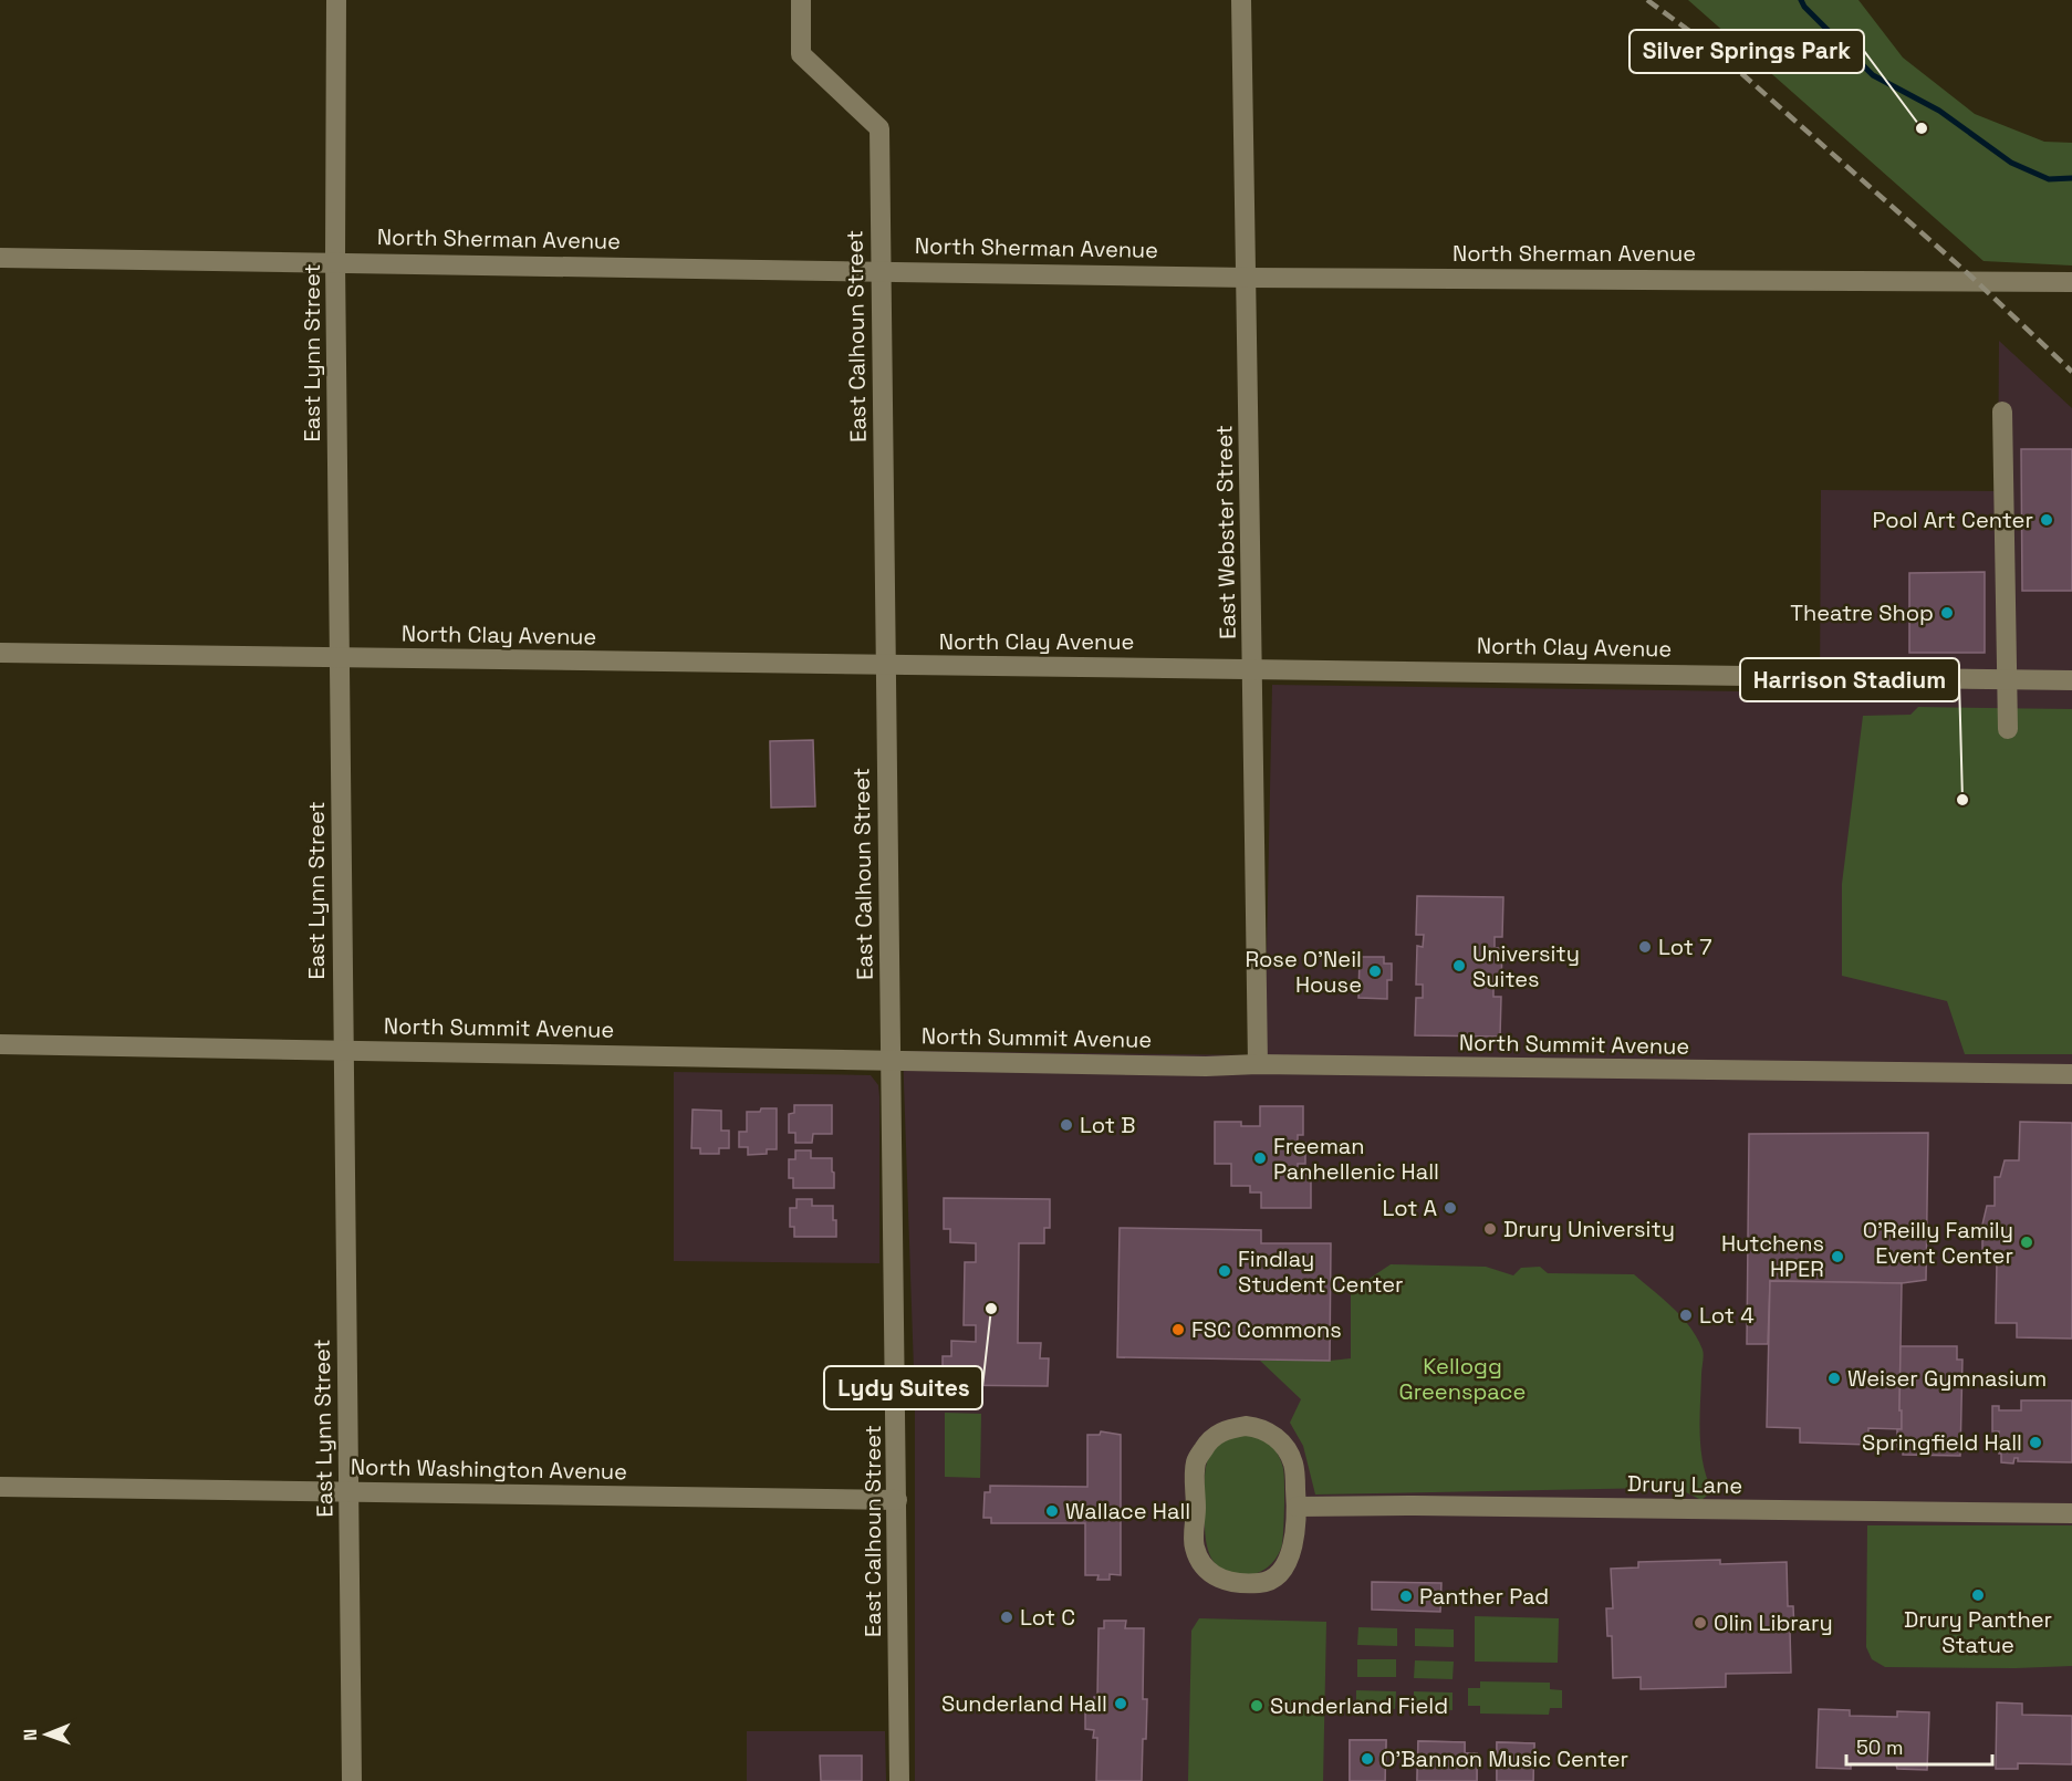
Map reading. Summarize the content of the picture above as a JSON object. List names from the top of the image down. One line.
{"streets":{"street":["North Sherman Avenue","East Calhoun Street","East Lynn Street","East Webster Street","North Clay Avenue","North Summit Avenue","North Washington Avenue","Drury Lane"]},"crossings":[["North Sherman Avenue","East Calhoun Street"],["North Sherman Avenue","East Lynn Street"],["North Sherman Avenue","East Webster Street"],["East Calhoun Street","North Clay Avenue"],["East Calhoun Street","North Summit Avenue"],["East Calhoun Street","North Washington Avenue"],["East Lynn Street","North Clay Avenue"],["East Lynn Street","North Summit Avenue"],["East Lynn Street","North Washington Avenue"],["East Webster Street","North Clay Avenue"],["East Webster Street","North Summit Avenue"]],"parks":["Kellogg Greenspace"],"places":["Silver Springs Park","Pool Art Center","Theatre Shop","Harrison Stadium","Lot 7","University Suites","Rose O’Neil House","Lot B","Freeman Panhellenic Hall","Lot A","Drury University","O'Reilly Family Event Center","Hutchens HPER","Findlay Student Center","Lydy Suites","Lot 4","FSC Commons","Weiser Gymnasium","Springfield Hall","Wallace Hall","Drury Panther Statue","Panther Pad","Lot C","Olin Library","Sunderland Hall","Sunderland Field","O'Bannon Music Center"],"scale_bar":"50 m","north":"left"}
